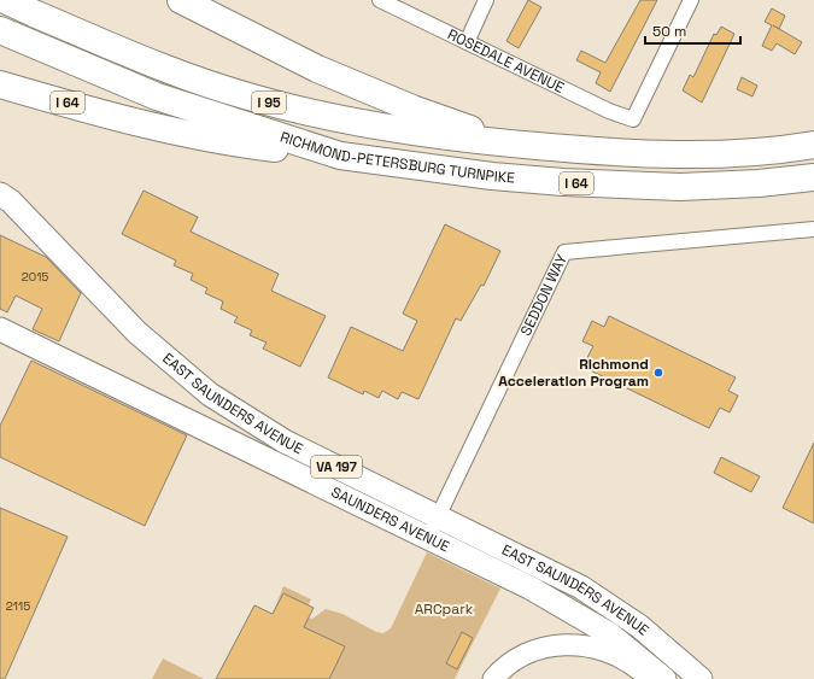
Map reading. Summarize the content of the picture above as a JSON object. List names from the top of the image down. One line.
{"streets":{"highway":["I 64","I 95","RICHMOND-PETERSBURG TURNPIKE"],"main road":["EAST SAUNDERS AVENUE","VA 197","SAUNDERS AVENUE"],"street":["ROSEDALE AVENUE","SEDDON WAY"]},"crossings":[["I 64","RICHMOND-PETERSBURG TURNPIKE"],["SEDDON WAY","EAST SAUNDERS AVENUE"],["SEDDON WAY","SAUNDERS AVENUE"]],"parks":["ARCpark"],"places":["Richmond Acceleration Program"],"house_numbers":["2015","2115"],"scale_bar":"50 m"}
